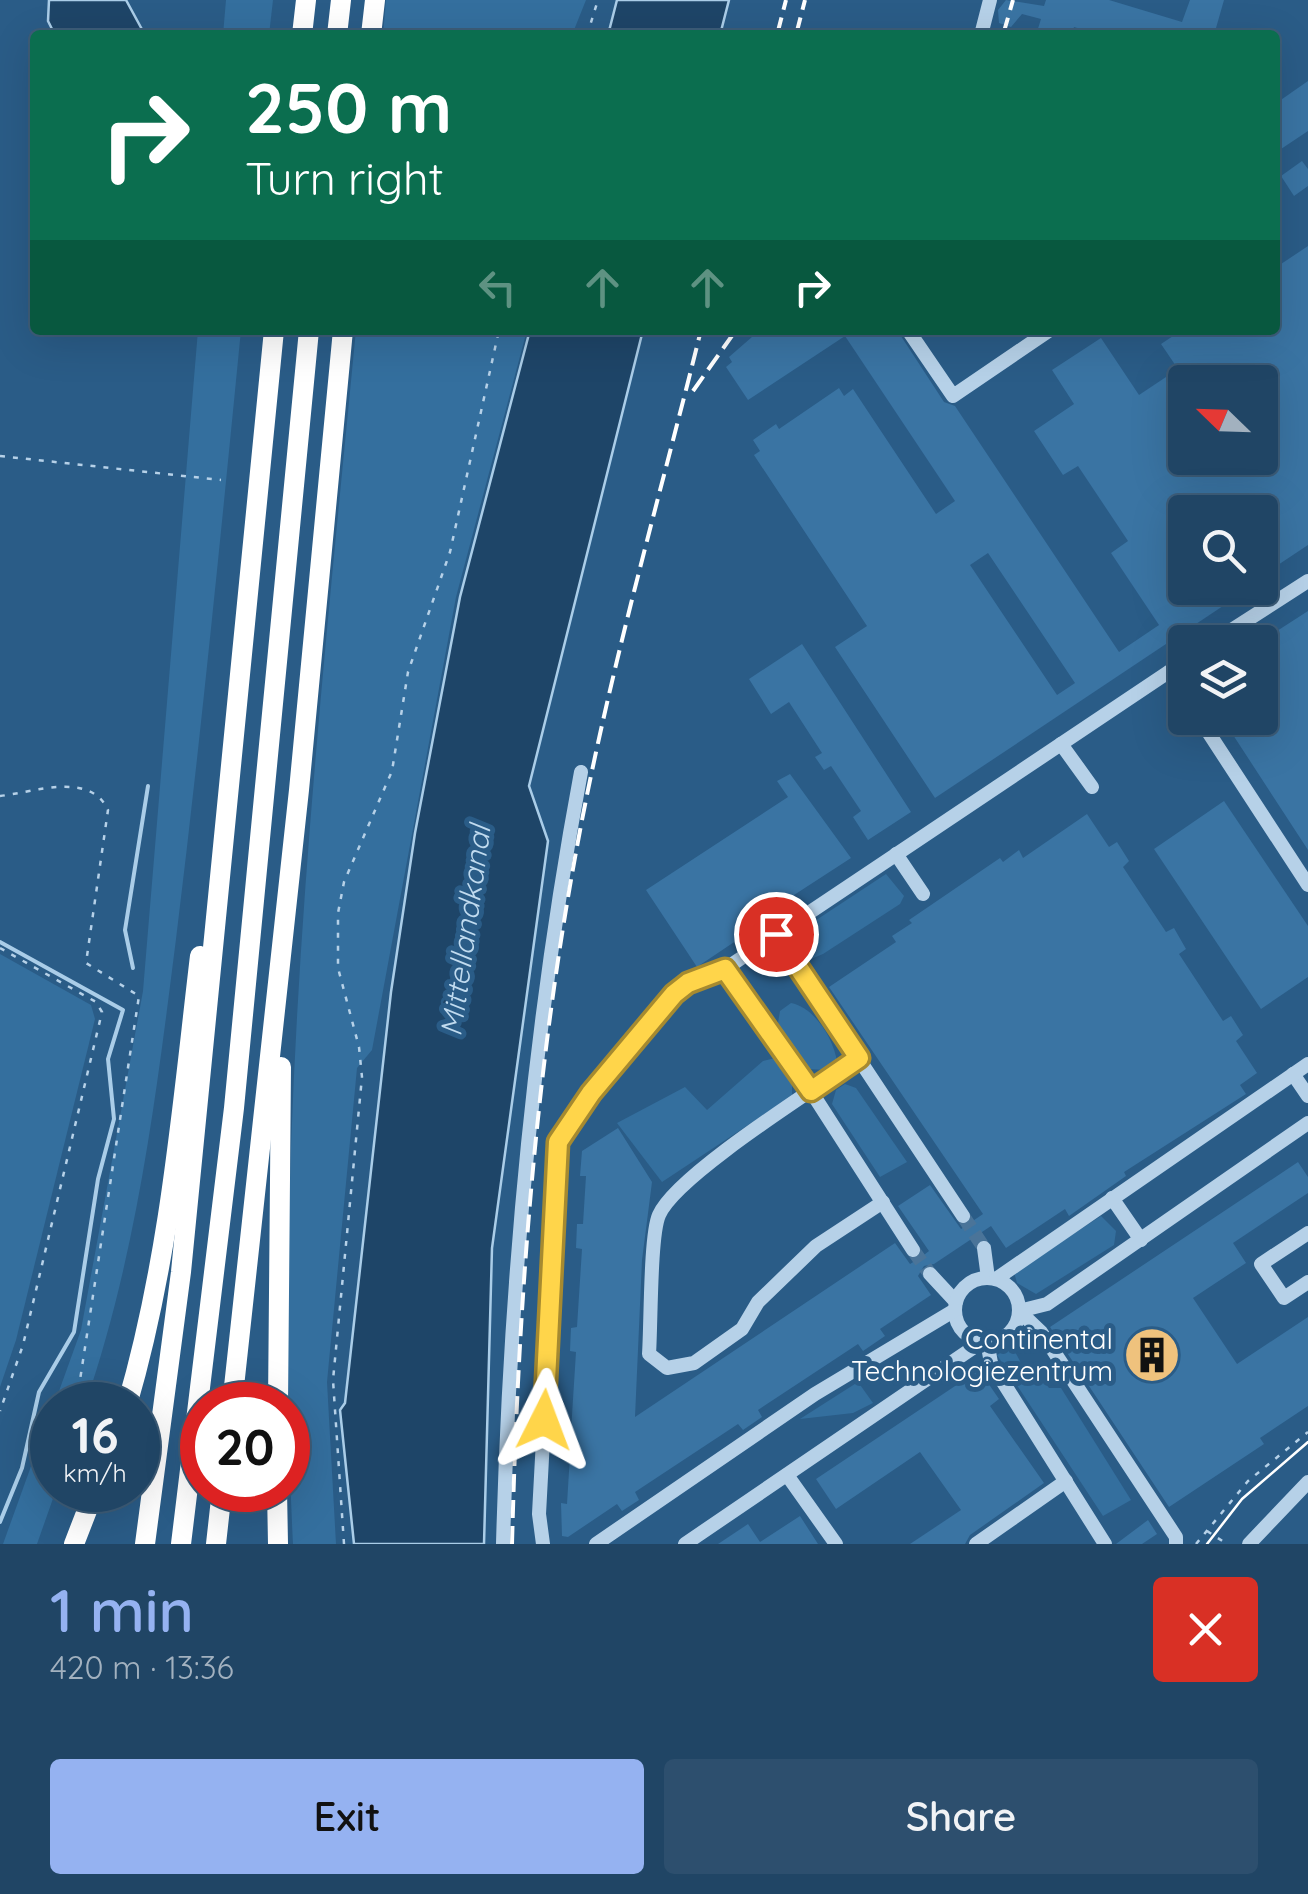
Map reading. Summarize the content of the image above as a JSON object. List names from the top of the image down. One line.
{"water":["Mittellandkanal"],"places":{"building":["Continental Technologiezentrum"]},"north":"top left","page":{"turn":["250 m","Turn right"],"speed":"16 km/h","limit":"20","heading":["1 min","420 m · 13:36"],"buttons":["Exit","Share"]}}
